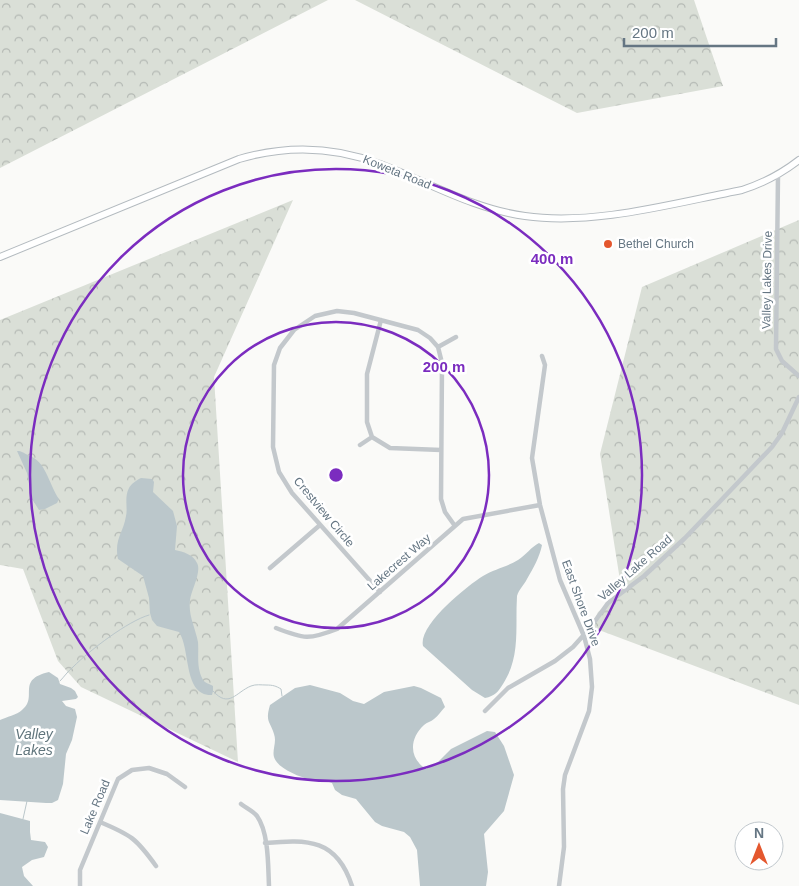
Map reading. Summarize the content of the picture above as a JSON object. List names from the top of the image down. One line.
{"streets":{"street":["Koweta Road","Valley Lakes Drive","Crestview Circle","Lakecrest Way","Valley Lake Road","East Shore Drive","Lake Road"]},"crossings":[["Koweta Road","Valley Lakes Drive"],["Crestview Circle","Lakecrest Way"],["Lakecrest Way","East Shore Drive"],["Valley Lake Road","East Shore Drive"]],"water":["Valley Lakes"],"places":["Bethel Church"],"scale_bar":"200 m","north":"top","rings":["400 m","200 m"]}
